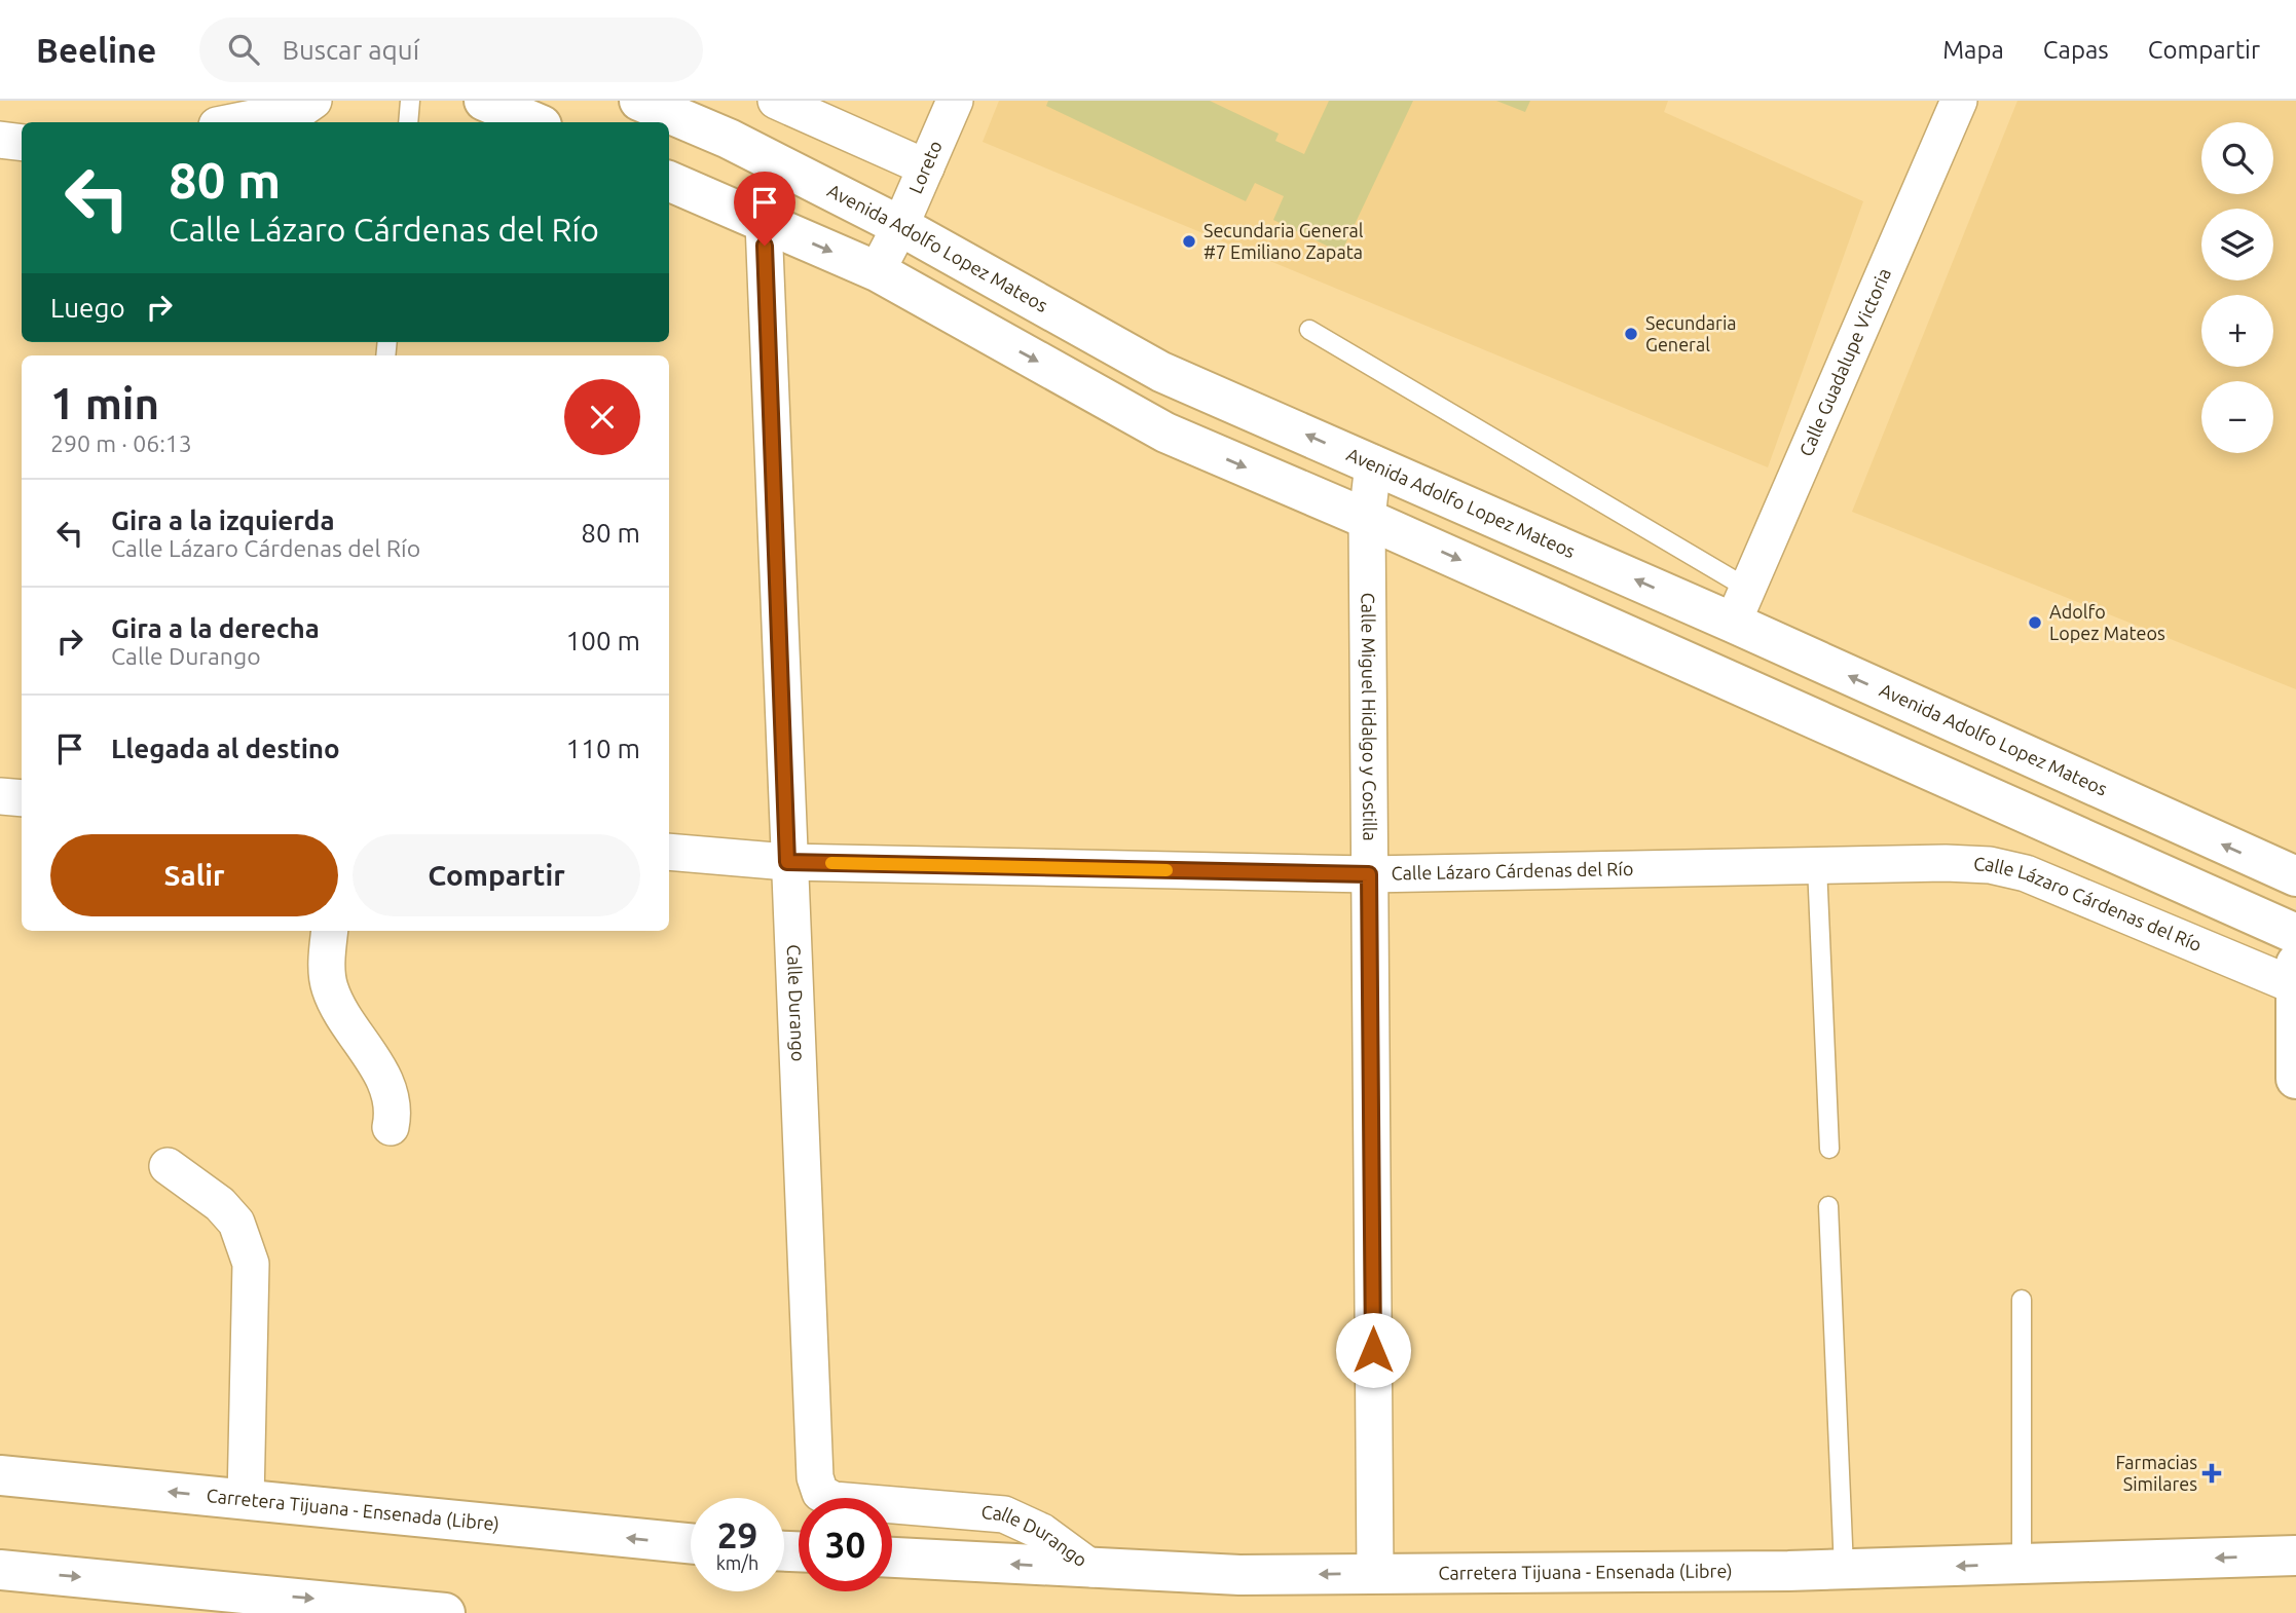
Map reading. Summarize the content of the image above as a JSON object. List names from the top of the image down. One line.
{"streets":{"main road":["Avenida Adolfo Lopez Mateos","Carretera Tijuana - Ensenada (Libre)"],"street":["Loreto","Calle Guadalupe Victoria","Calle Miguel Hidalgo y Costilla","Calle Lázaro Cárdenas del Río","Calle Durango"]},"crossings":[["Loreto","Avenida Adolfo Lopez Mateos"],["Avenida Adolfo Lopez Mateos","Calle Guadalupe Victoria"],["Avenida Adolfo Lopez Mateos","Calle Miguel Hidalgo y Costilla"],["Calle Miguel Hidalgo y Costilla","Calle Lázaro Cárdenas del Río"],["Calle Miguel Hidalgo y Costilla","Carretera Tijuana - Ensenada (Libre)"],["Calle Lázaro Cárdenas del Río","Calle Durango"],["Calle Durango","Carretera Tijuana - Ensenada (Libre)"]],"one_way":["Carretera Tijuana - Ensenada (Libre)"],"places":{"other":["Secundaria General #7 Emiliano Zapata","Secundaria General","Adolfo Lopez Mateos"],"health":["Farmacias Similares"]},"page":{"header":"Beeline","search":"Buscar aquí","nav":["Mapa","Capas","Compartir"],"map_buttons":["+","−"],"turn":["80 m","Calle Lázaro Cárdenas del Río"],"then":"Luego","heading":["1 min","290 m · 06:13"],"list":[{"name":"Gira a la izquierda","note":"Calle Lázaro Cárdenas del Río","value":"80 m"},{"name":"Gira a la derecha","note":"Calle Durango","value":"100 m"},{"name":"Llegada al destino","value":"110 m"}],"buttons":["Salir","Compartir"],"speed":"29 km/h","limit":"30"}}
